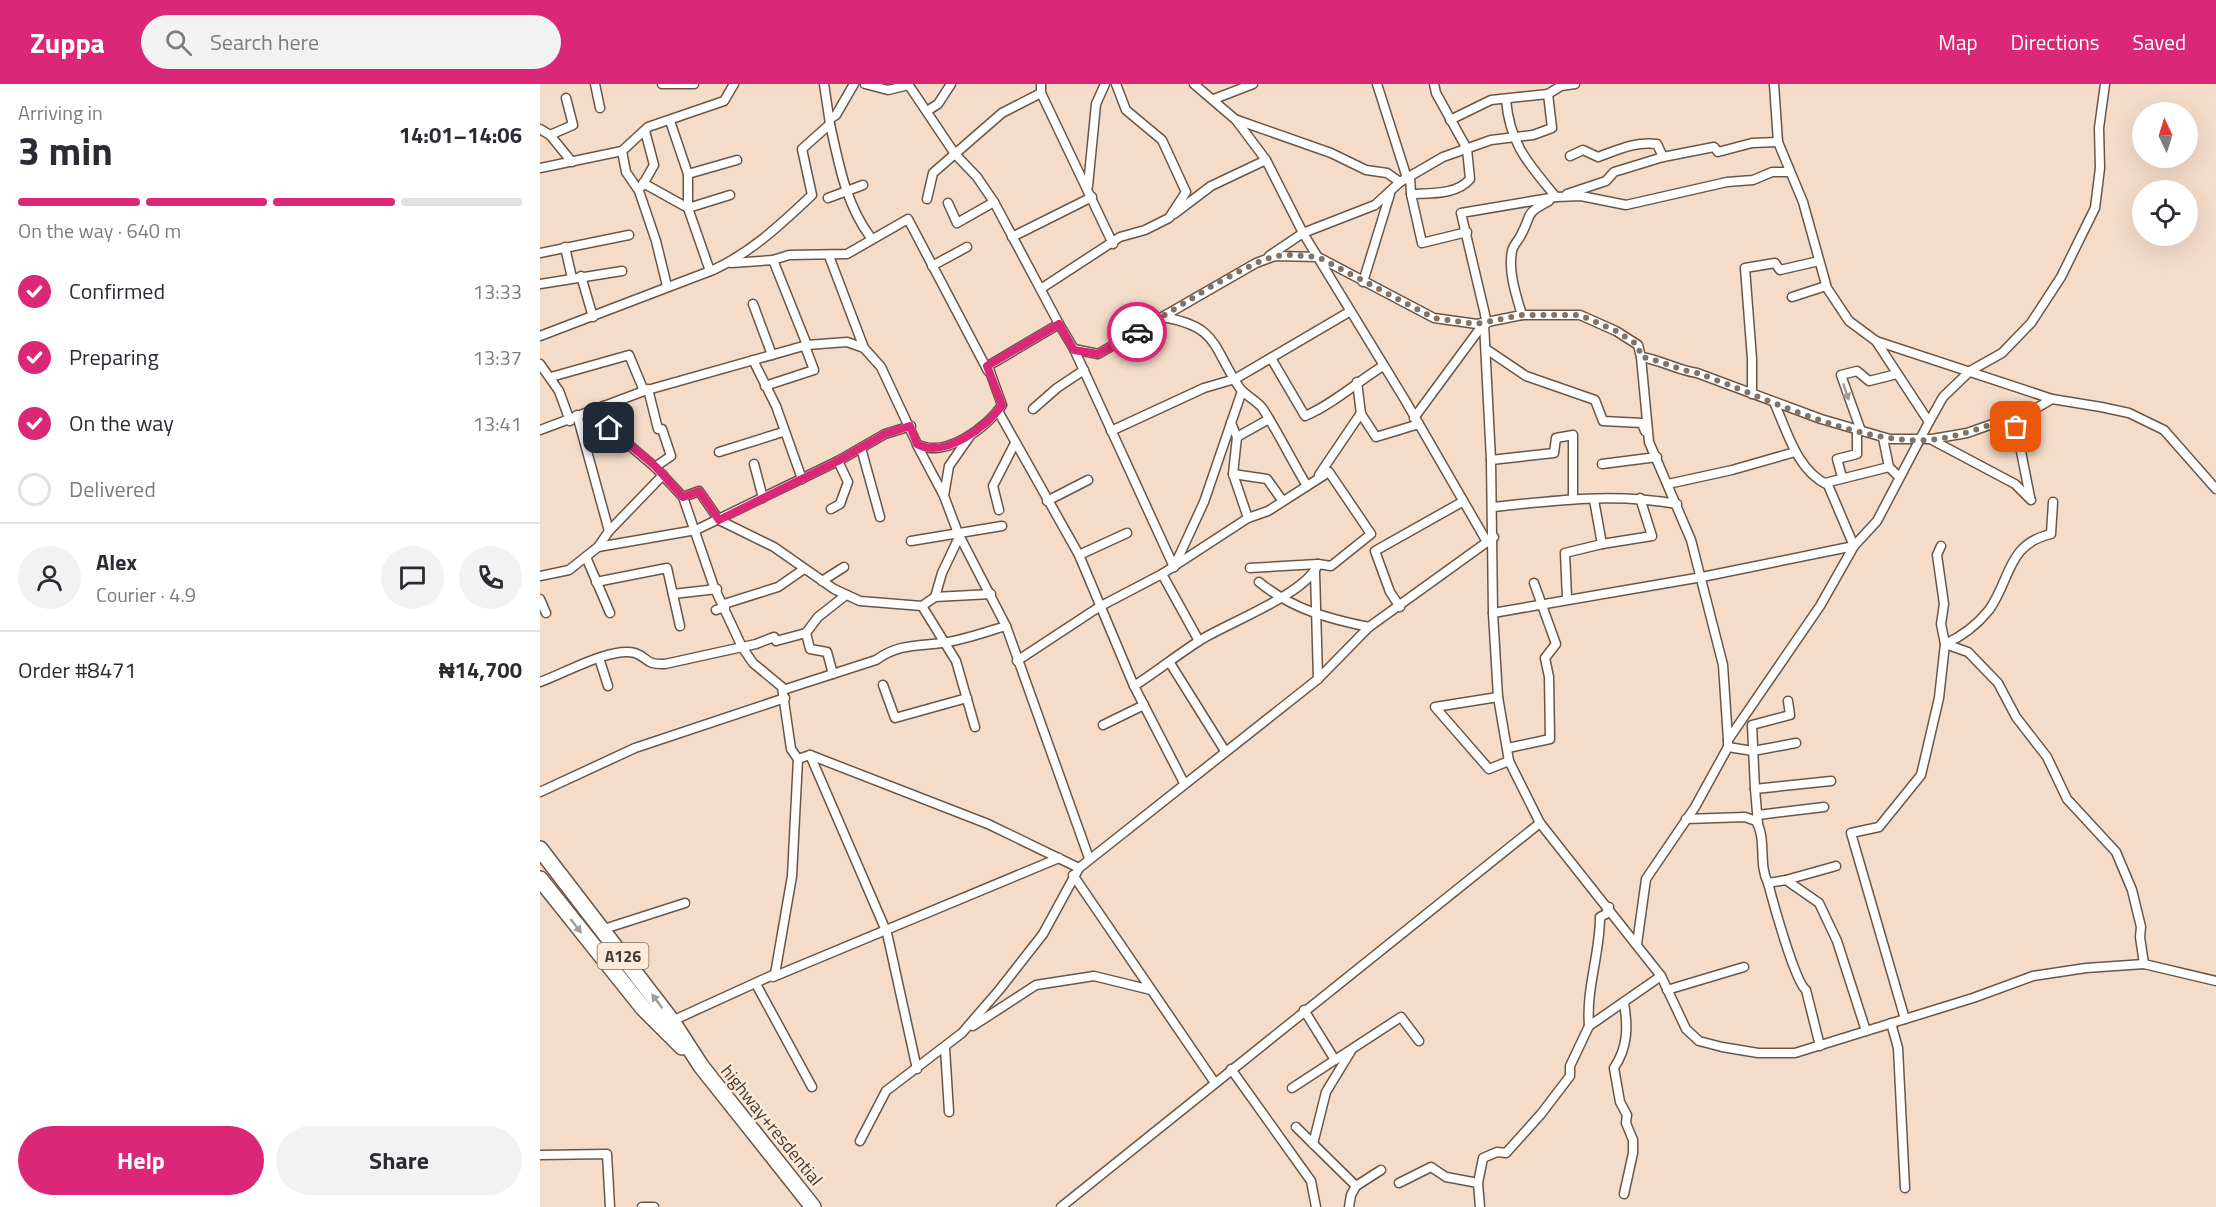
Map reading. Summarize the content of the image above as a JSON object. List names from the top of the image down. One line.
{"streets":{"highway":["A126","highway+resdential"]},"crossings":[["A126","highway+resdential"]],"north":"top","page":{"header":"Zuppa","search":"Search here","nav":["Map","Directions","Saved"],"heading":["3 min","Arriving in","14:01–14:06"],"panel":["Alex","Courier · 4.9","Order #8471","₦14,700"],"bar":"On the way · 640 m","list":[["Confirmed","13:33"],["Preparing","13:37"],["On the way","13:41"],"Delivered"],"buttons":["Help","Share"]}}
